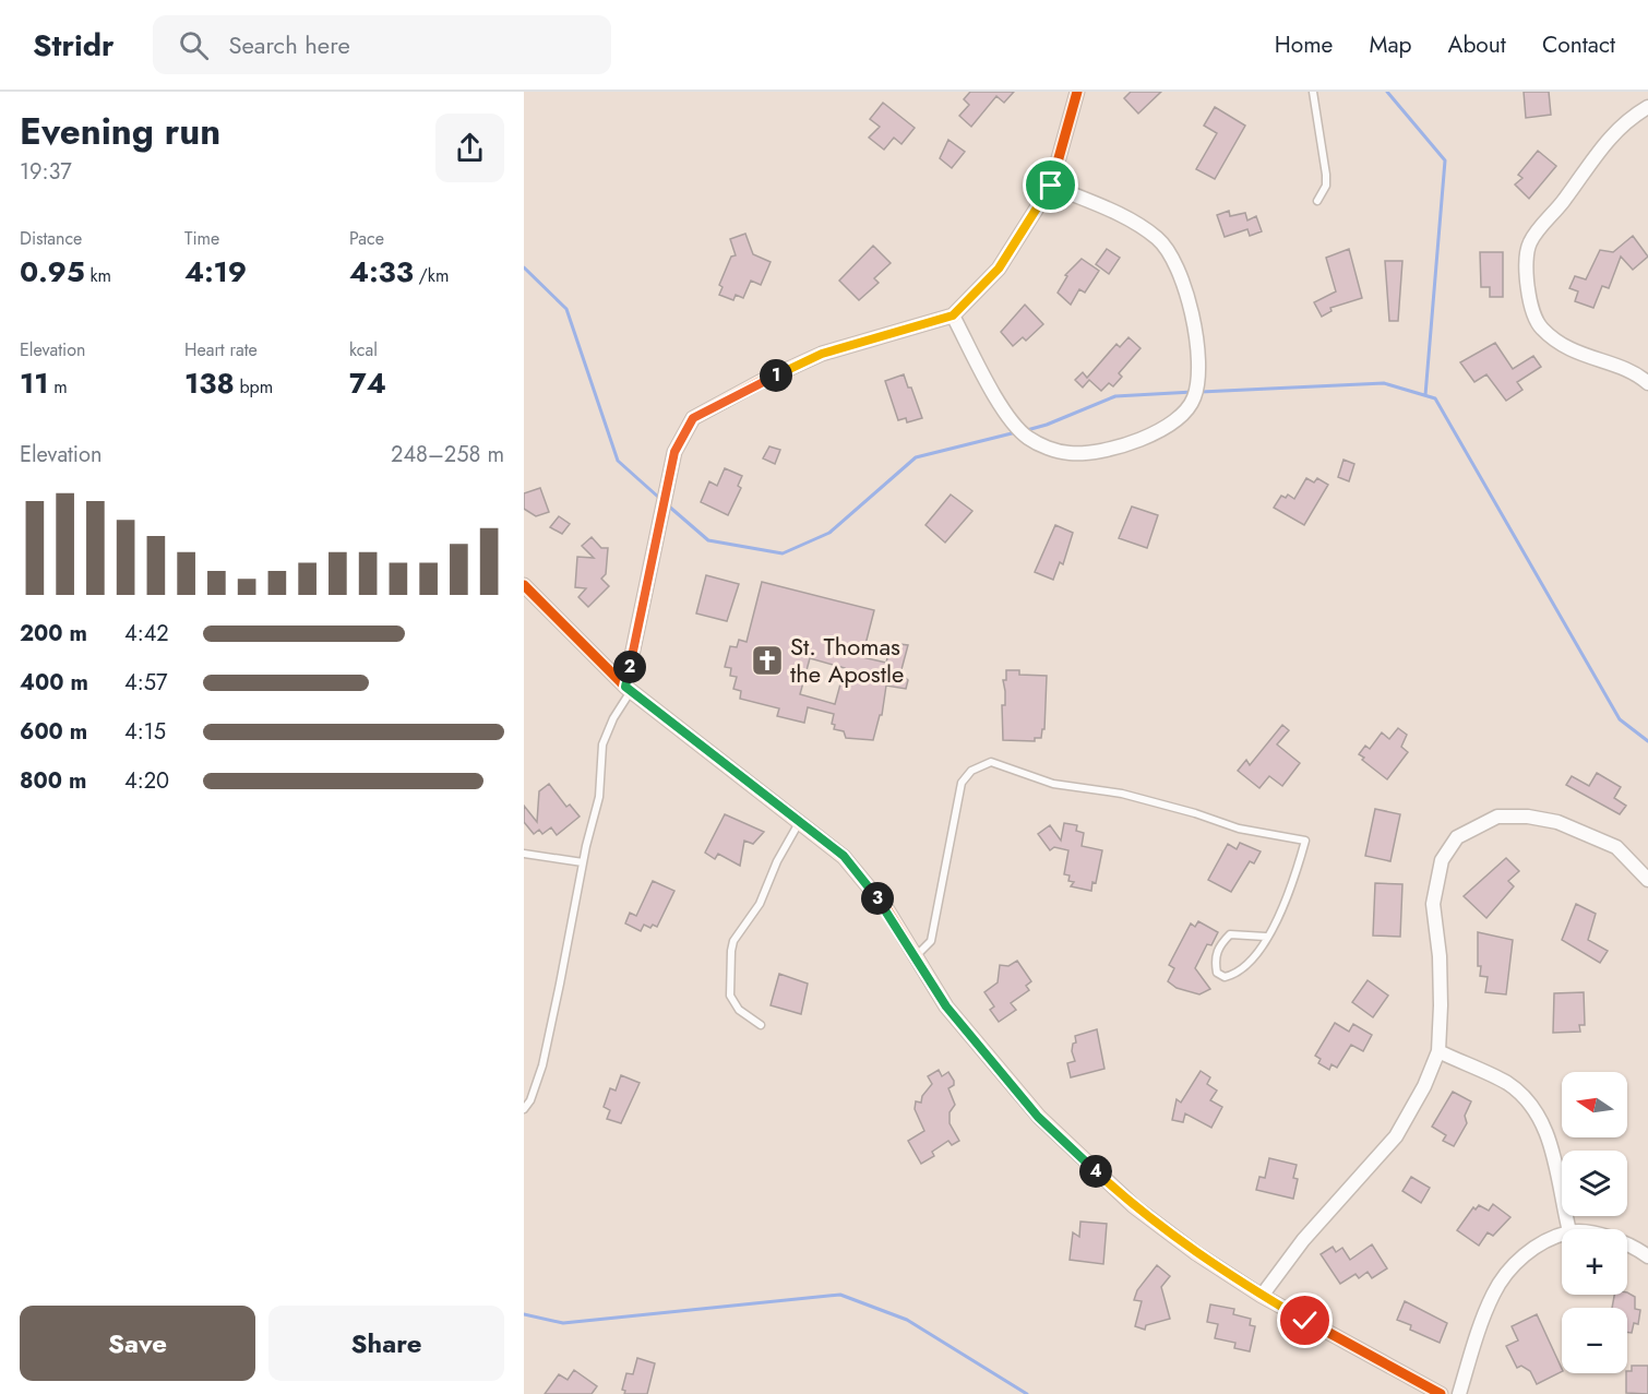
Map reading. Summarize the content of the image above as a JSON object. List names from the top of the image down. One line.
{"places":{"church":["St. Thomas the Apostle"]},"north":"left","page":{"header":"Stridr","search":"Search here","nav":["Home","Map","About","Contact"],"heading":["Evening run","19:37"],"stats":[["Distance","0.95 km"],["Time","4:19"],["Pace","4:33 /km"],["Elevation","11 m"],["Heart rate","138 bpm"],["kcal","74"]],"pins":["1","2","3","4"],"chart":["Elevation","248–258 m"],"list":[{"name":"200 m","note":"4:42"},{"name":"400 m","note":"4:57"},{"name":"600 m","note":"4:15"},{"name":"800 m","note":"4:20"}],"map_buttons":["+","−"],"buttons":["Save","Share"]}}
